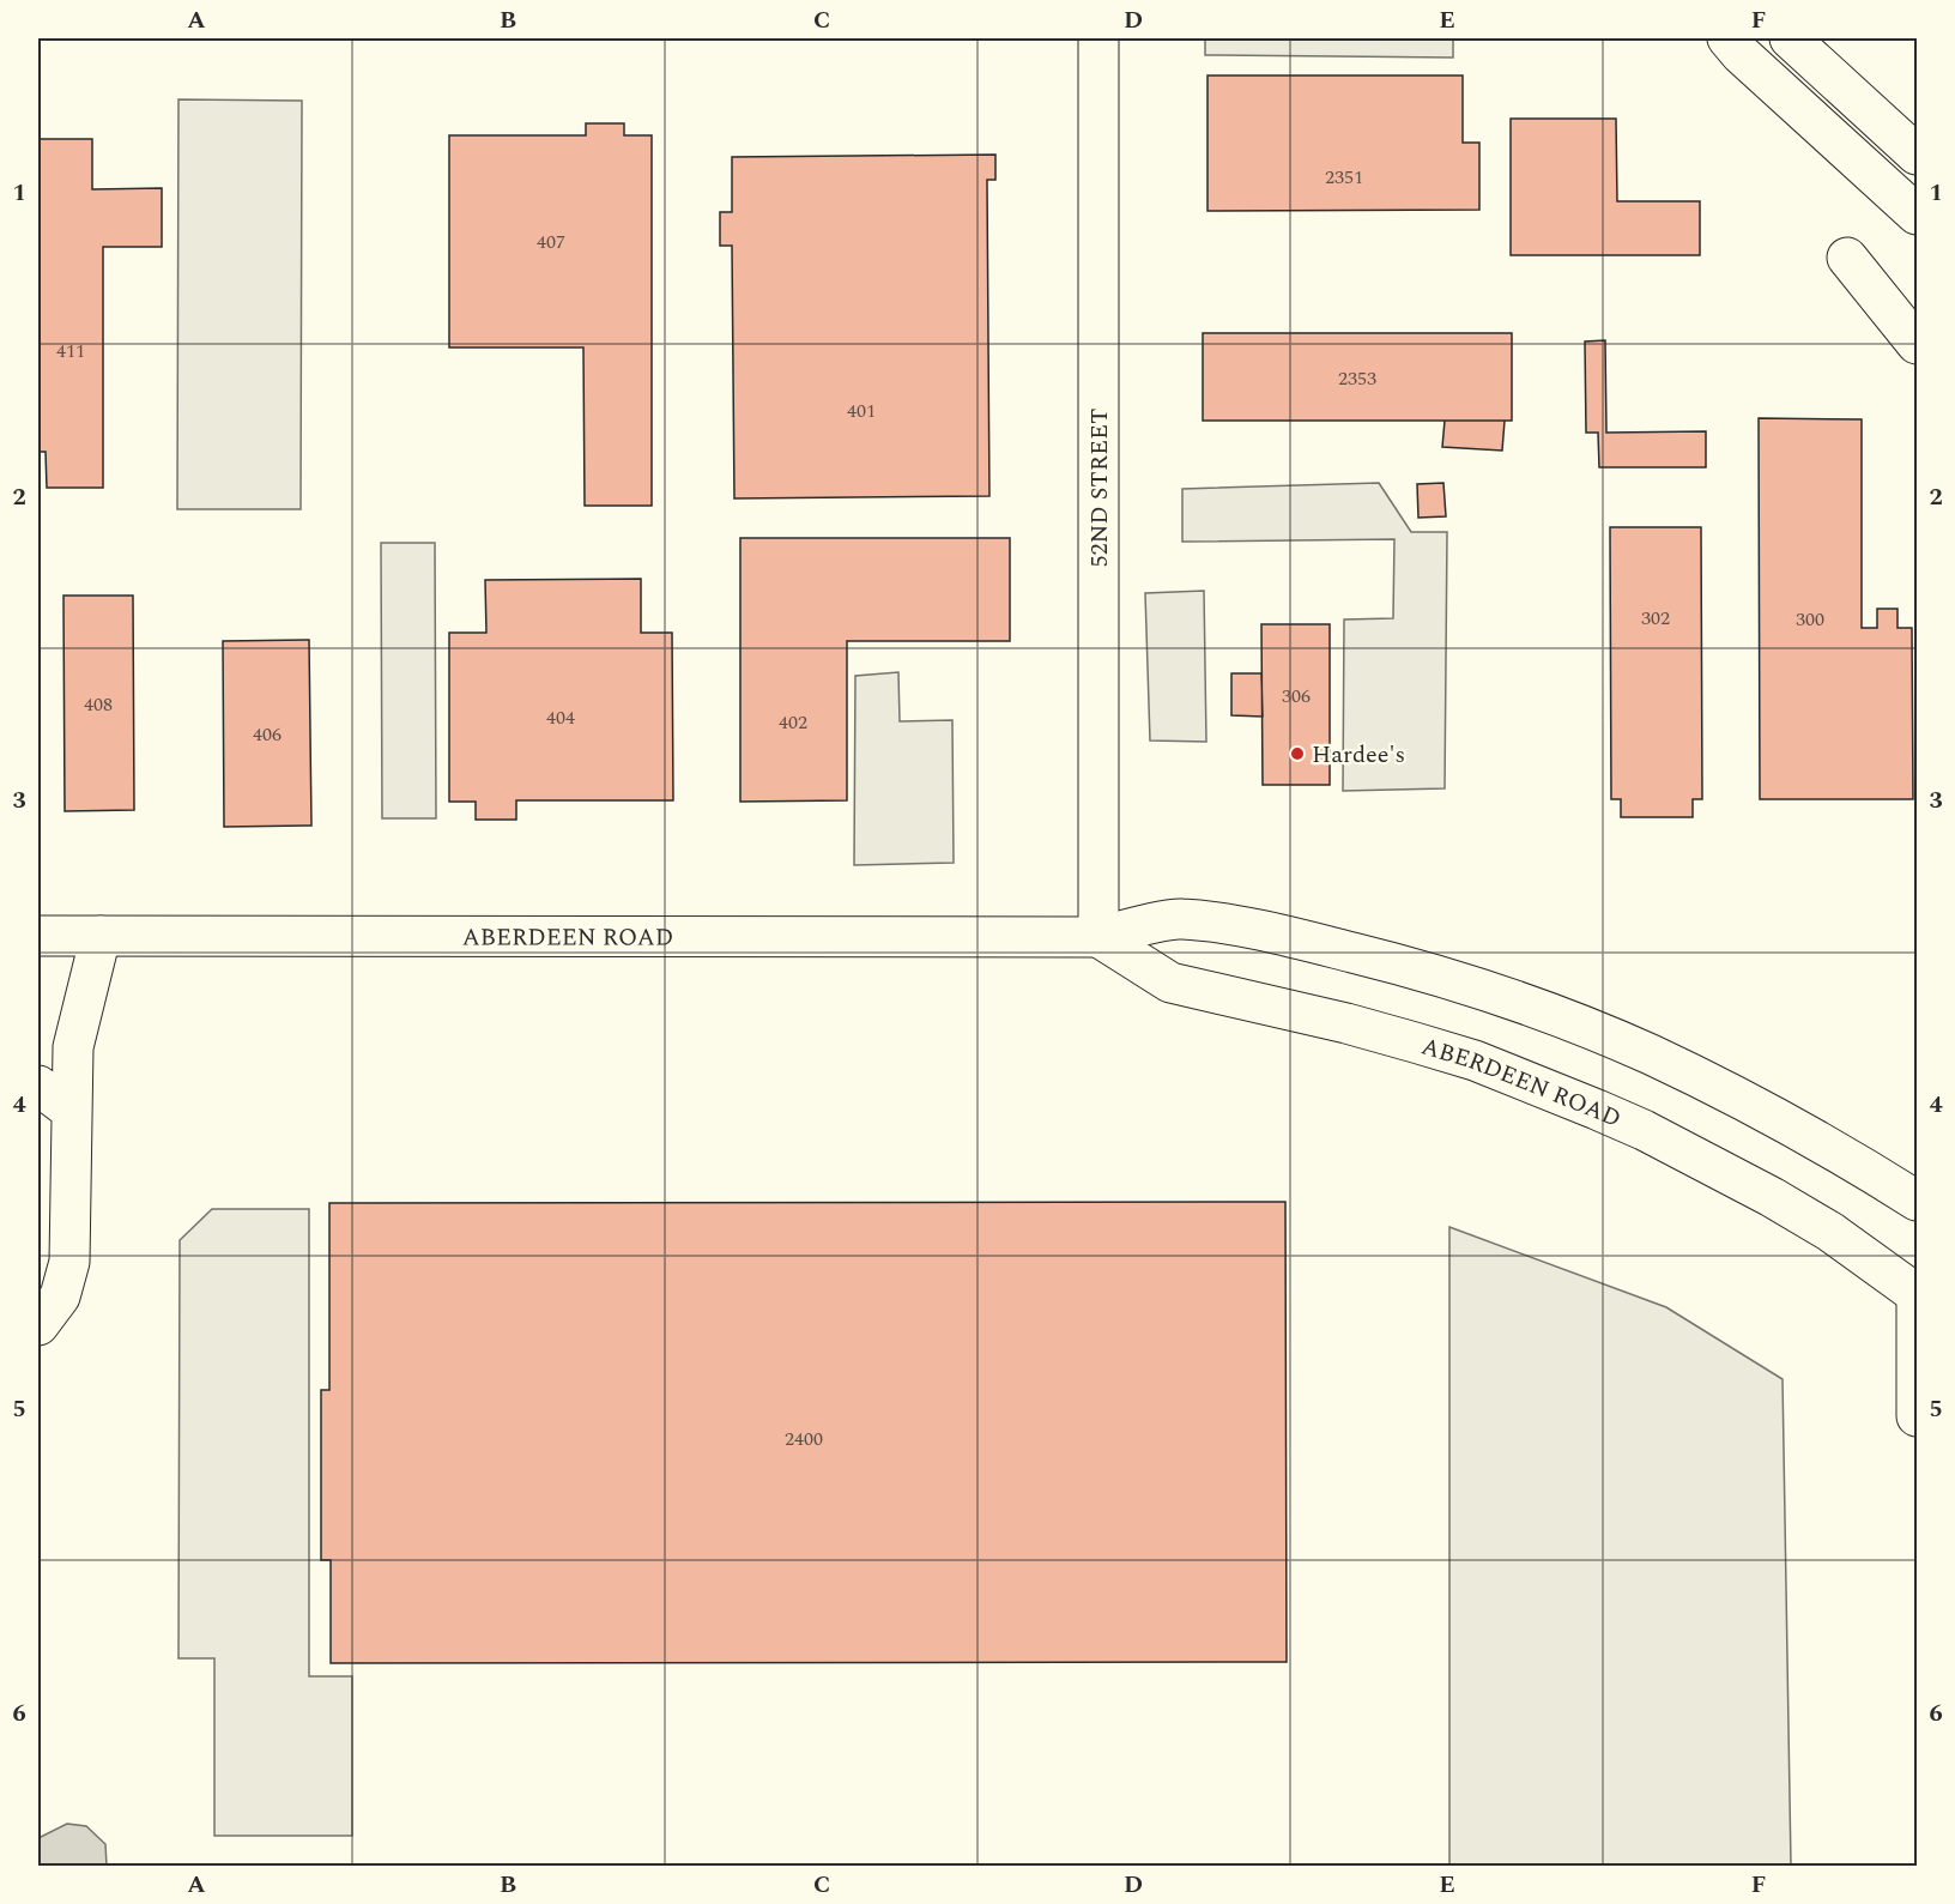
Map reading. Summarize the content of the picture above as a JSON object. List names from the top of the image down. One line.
{"streets":{"main road":["52ND STREET","ABERDEEN ROAD"]},"crossings":[["52ND STREET","ABERDEEN ROAD"]],"places":["Hardee's"],"house_numbers":["2351","407","411","2353","401","302","300","306","408","404","402","406","2400"],"grid":{"columns":["A","B","C","D","E","F"],"rows":["1","2","3","4","5","6"]}}
